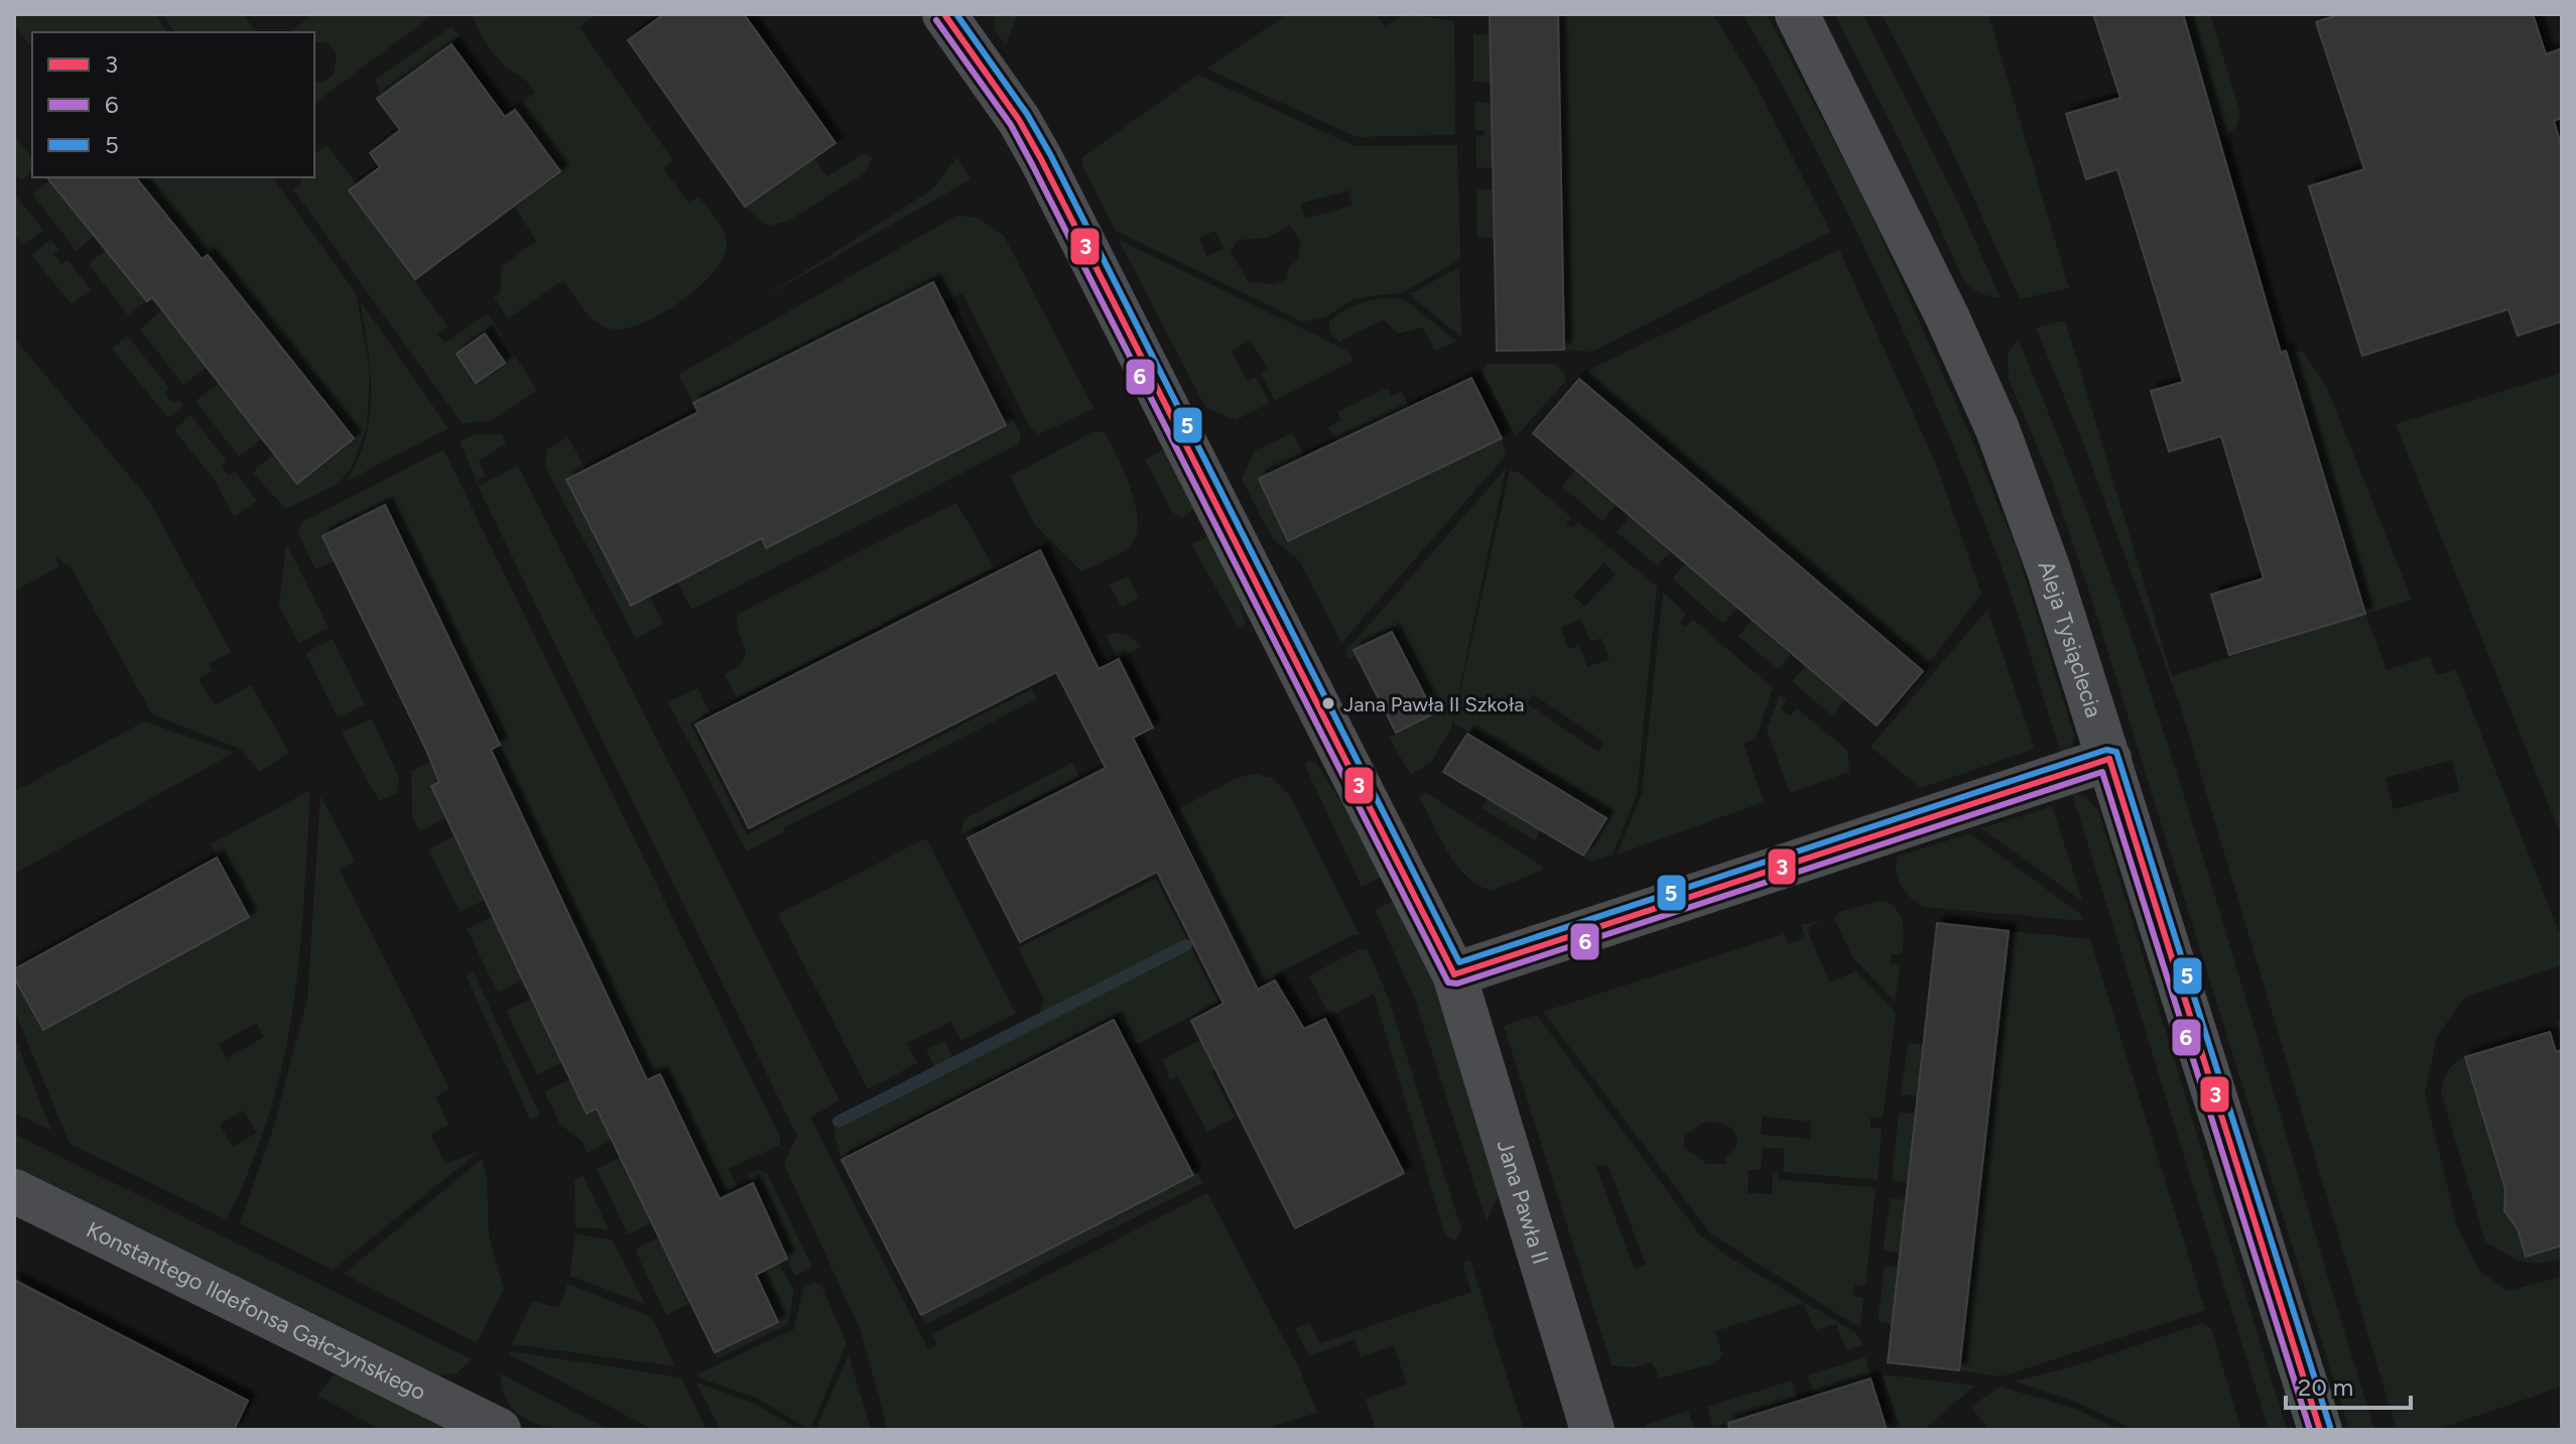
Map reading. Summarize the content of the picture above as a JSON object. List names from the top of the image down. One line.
{"streets":{"street":["Aleja Tysiąclecia","Jana Pawła II","Konstantego Ildefonsa Gałczyńskiego"]},"places":["Jana Pawła II Szkoła"],"lines":["transit line 3","transit line 5","transit line 6"],"legend":["3","6","5"],"scale_bar":"20 m"}
